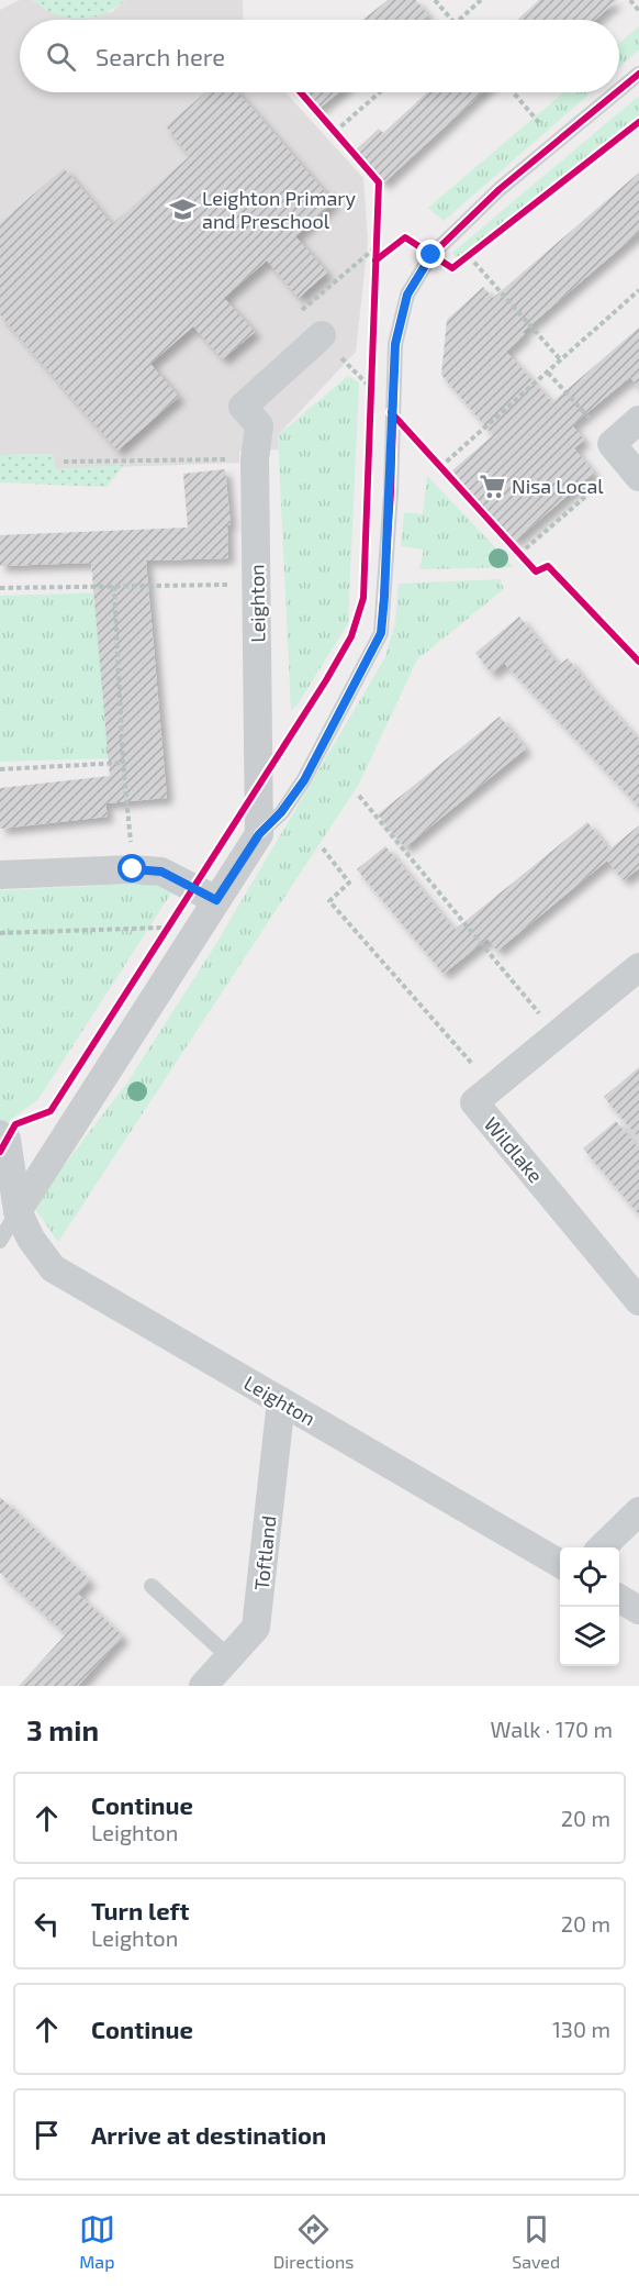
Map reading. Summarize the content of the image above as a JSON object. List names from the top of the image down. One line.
{"streets":{"street":["Leighton","Wildlake","Toftland"]},"crossings":[["Leighton","Toftland"]],"places":{"school or university":["Leighton Primary and Preschool"],"supermarket":["Nisa Local"]},"page":{"search":"Search here","heading":["3 min","Walk · 170 m"],"list":[["Continue","Leighton","20 m"],["Turn left","Leighton","20 m"],["Continue","130 m"],"Arrive at destination"],"nav":["Map","Directions","Saved"]}}
